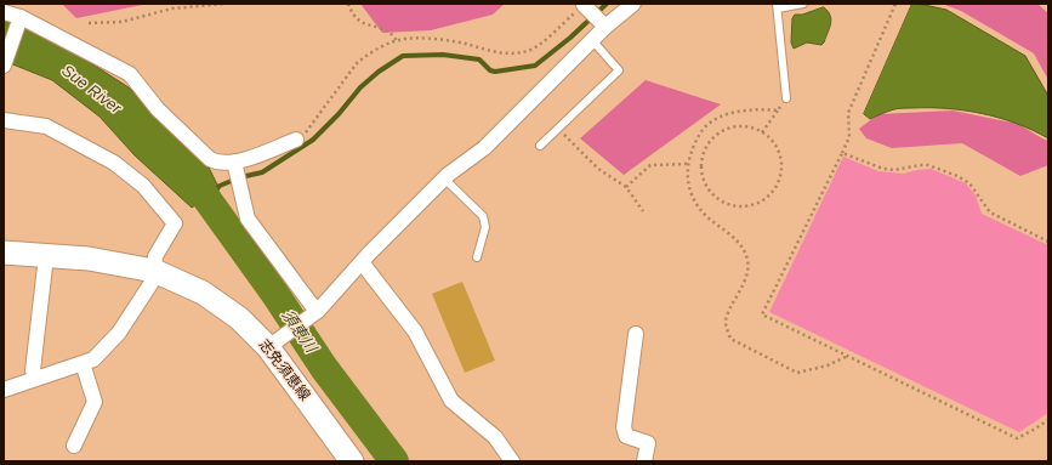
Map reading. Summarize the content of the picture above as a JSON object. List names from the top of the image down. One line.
{"streets":{"main road":["志免須恵線"]},"water":["Sue River","須恵川"]}
